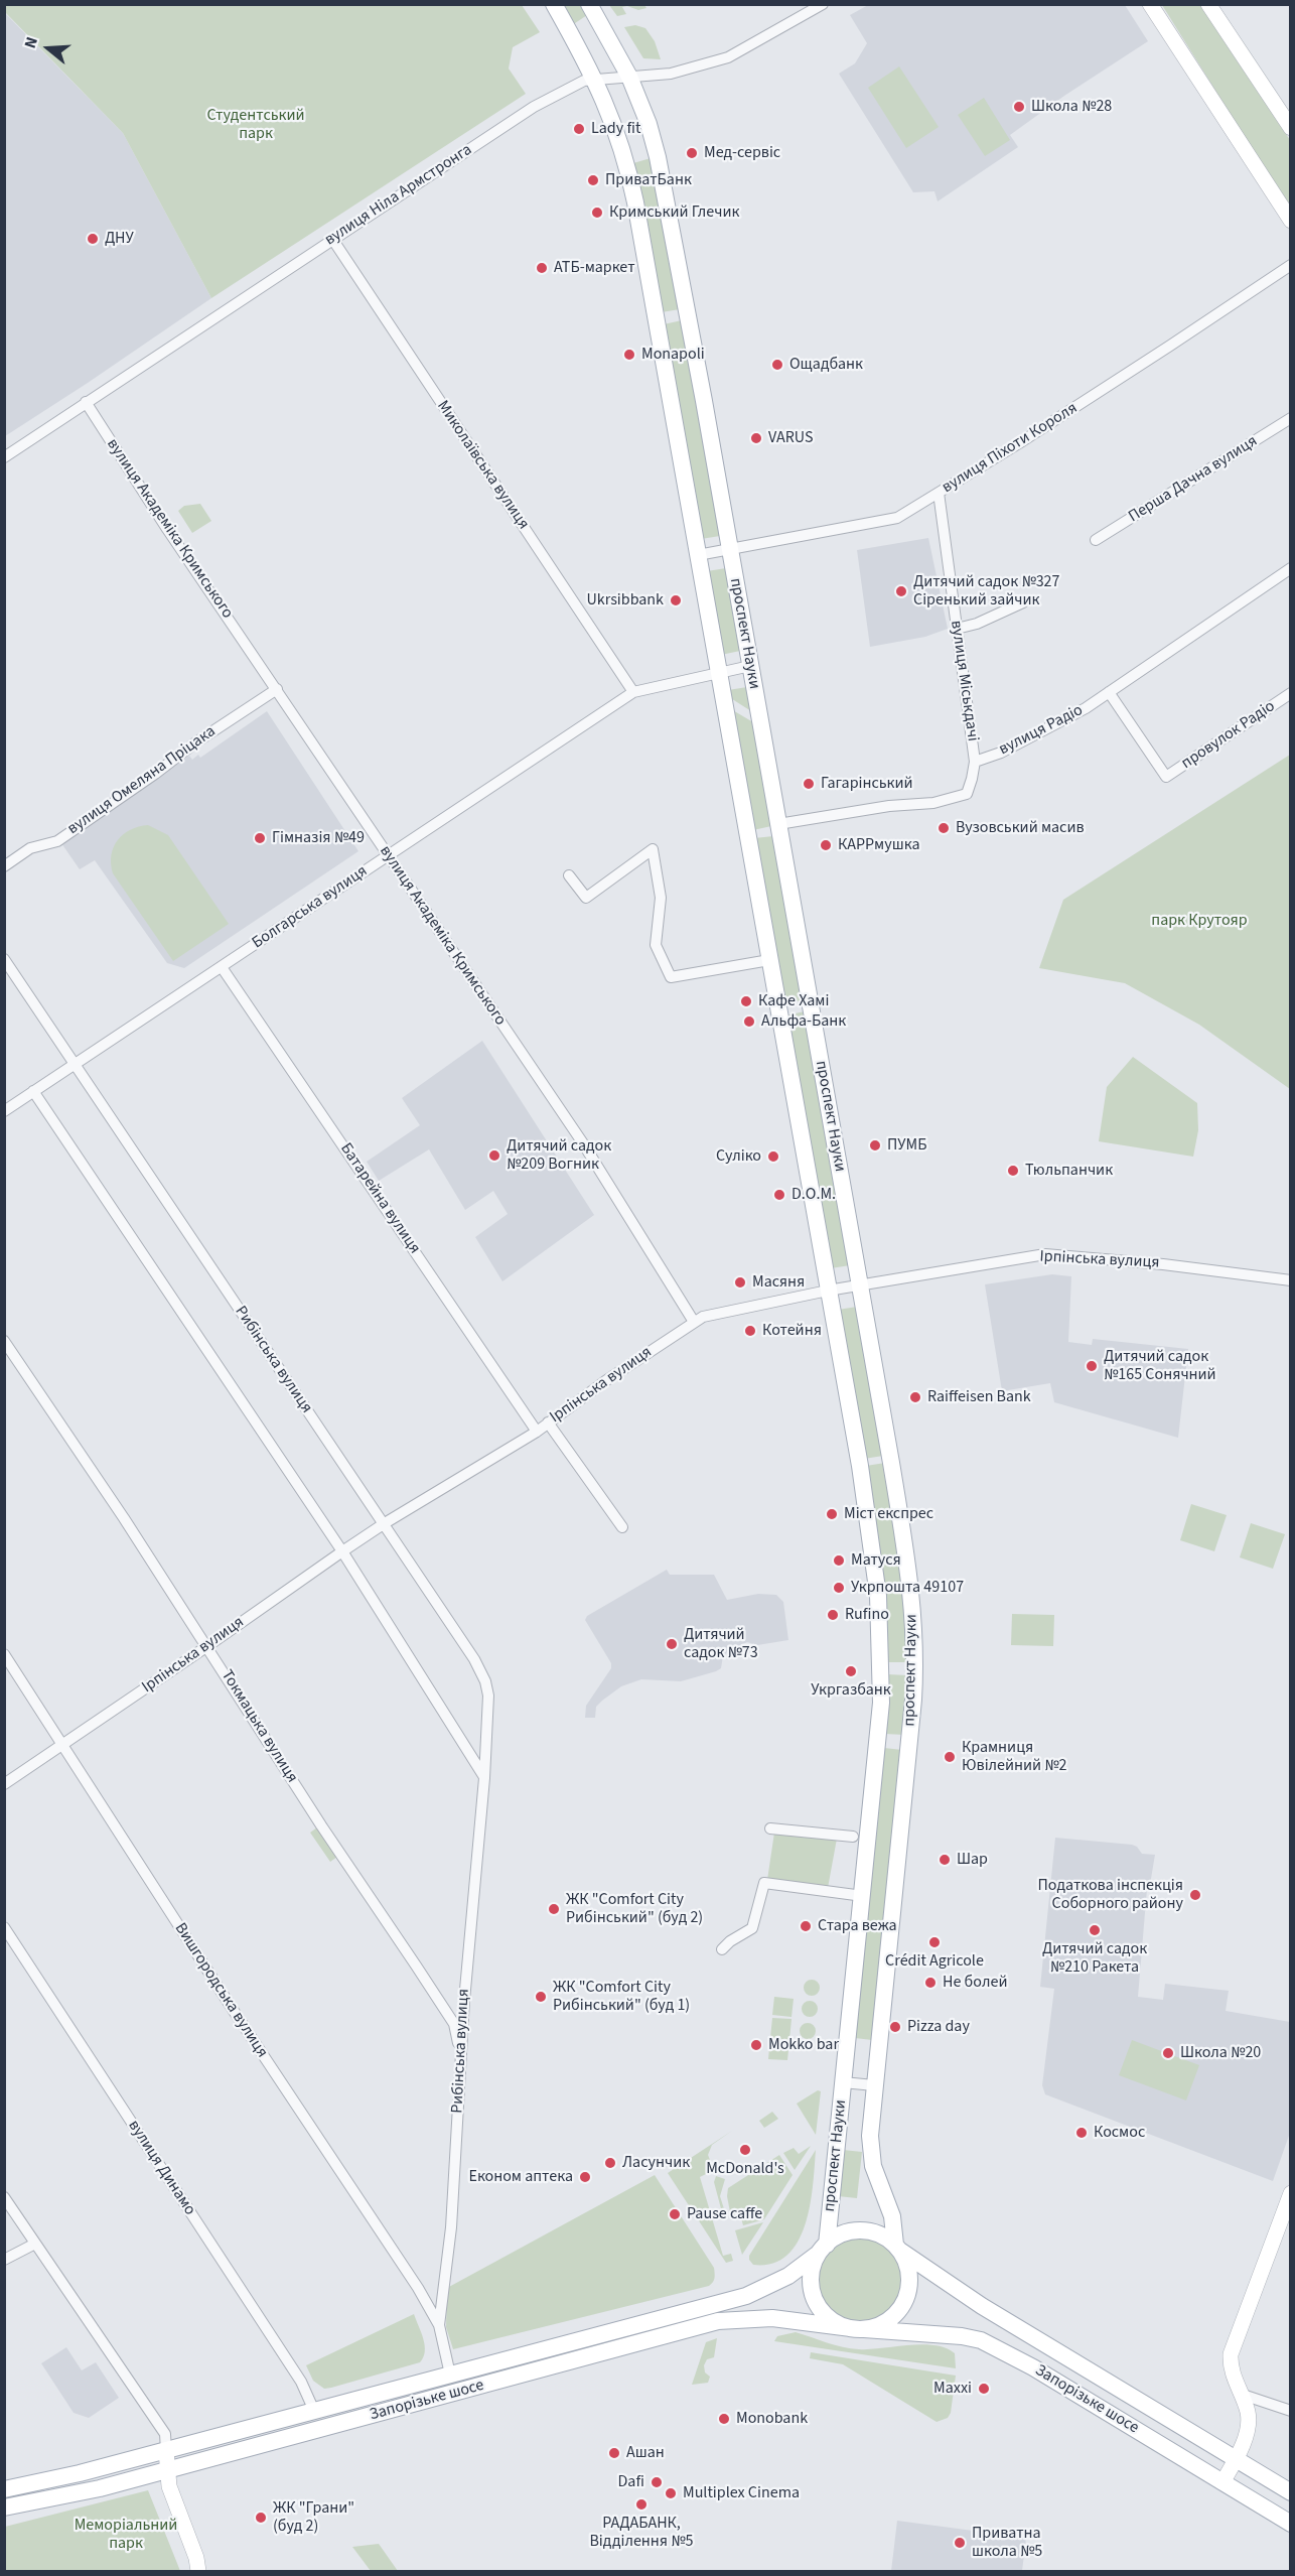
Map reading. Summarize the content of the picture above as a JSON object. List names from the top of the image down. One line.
{"streets":{"main road":["проспект Науки","Запорізьке шосе"],"street":["вулиця Ніла Армстронга","вулиця Піхоти Короля","Миколаївська вулиця","Перша Дачна вулиця","вулиця Академіка Кримського","вулиця Міськдачі","вулиця Радіо","провулок Радіо","вулиця Омеляна Пріцака","Болгарська вулиця","Батарейна вулиця","Ірпінська вулиця","Рибінська вулиця","Токмацька вулиця","Вишгородська вулиця","вулиця Динамо"]},"crossings":[["вулиця Ніла Армстронга","Миколаївська вулиця"],["вулиця Ніла Армстронга","вулиця Академіка Кримського"],["вулиця Ніла Армстронга","проспект Науки"],["вулиця Піхоти Короля","проспект Науки"],["вулиця Піхоти Короля","вулиця Міськдачі"],["Миколаївська вулиця","Болгарська вулиця"],["вулиця Академіка Кримського","вулиця Омеляна Пріцака"],["вулиця Академіка Кримського","Болгарська вулиця"],["вулиця Академіка Кримського","Ірпінська вулиця"],["проспект Науки","Болгарська вулиця"],["проспект Науки","Ірпінська вулиця"],["проспект Науки","Запорізьке шосе"],["вулиця Міськдачі","вулиця Радіо"],["вулиця Радіо","провулок Радіо"],["Болгарська вулиця","Батарейна вулиця"],["Болгарська вулиця","Рибінська вулиця"],["Батарейна вулиця","Ірпінська вулиця"],["Ірпінська вулиця","Рибінська вулиця"],["Ірпінська вулиця","Токмацька вулиця"],["Ірпінська вулиця","Вишгородська вулиця"],["Рибінська вулиця","Токмацька вулиця"],["Рибінська вулиця","Вишгородська вулиця"],["вулиця Динамо","Запорізьке шосе"]],"parks":["Студентський парк","парк Крутояр","Меморіальний парк"],"places":["Школа №28","Lady fit","Мед-сервіс","ПриватБанк","Кримський Глечик","ДНУ","АТБ-маркет","Monapoli","Ощадбанк","VARUS","Дитячий садок №327 Сіренький зайчик","Ukrsibbank","Гагарінський","Вузовський масив","Гімназія №49","КАРРмушка","Кафе Хамі","Альфа-Банк","ПУМБ","Дитячий садок №209 Вогник","Сулiко","Тюльпанчик","D.O.M.","Масяня","Котейня","Дитячий садок №165 Сонячний","Raiffeisen Bank","Міст експрес","Матуся","Укрпошта 49107","Rufino","Дитячий садок №73","Укргазбанк","Крамниця Ювілейний №2","Шар","Податкова інспекція Соборного району","ЖК \"Comfort City Рибінський\" (буд 2)","Стара вежа","Дитячий садок №210 Ракета","Crédit Agricole","Не болей","ЖК \"Comfort City Рибінський\" (буд 1)","Pizza day","Mokko bar","Школа №20","Космос","McDonald's","Ласунчик","Економ аптека","Pause caffe","Maxxi","Monobank","Ашан","Dafi","Multiplex Cinema","РАДАБАНК, Відділення №5","ЖК \"Грани\" (буд 2)","Приватна школа №5"],"north":"left"}
